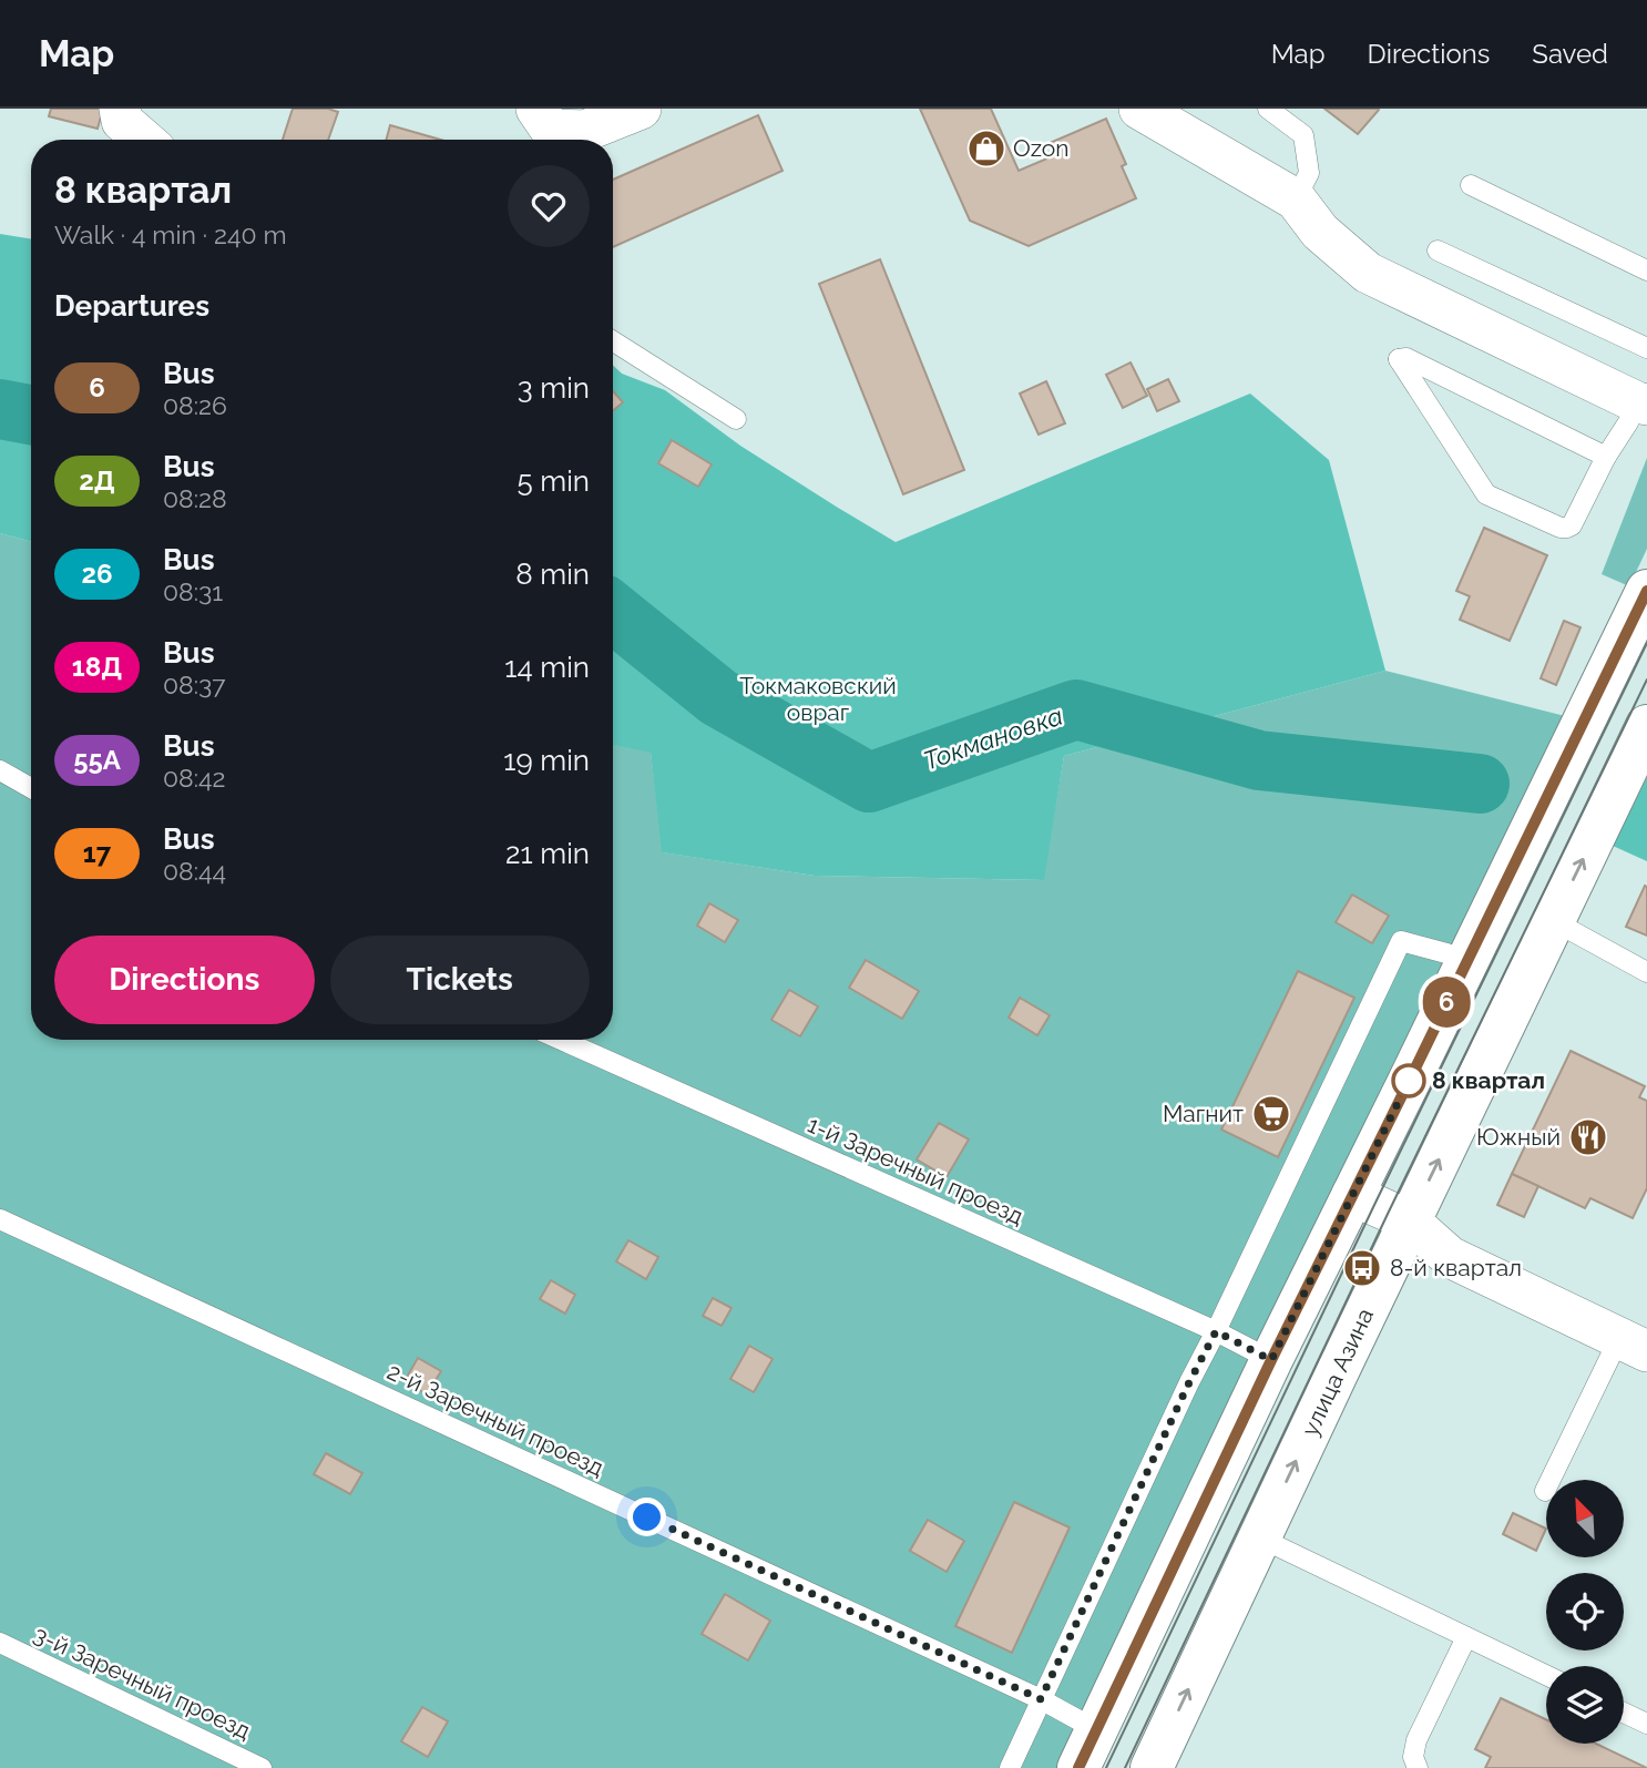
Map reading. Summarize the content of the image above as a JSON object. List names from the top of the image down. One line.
{"streets":{"main road":["улица Азина"],"lane":["1-й Заречный проезд","2-й Заречный проезд","3-й Заречный проезд"]},"water":["Токмановка"],"parks":["Токмаковский овраг"],"places":{"shop":["Ozon"],"other":["8 квартал"],"supermarket":["Магнит"],"restaurant":["Южный"],"bus stop":["8-й квартал"]},"lines":["bus line 6"],"north":"top left","page":{"header":"Map","nav":["Map","Directions","Saved"],"on_map":"6","heading":[["8 квартал","Walk · 4 min · 240 m"],"Departures"],"list":[{"mark":"6","name":"Bus","note":"08:26","value":"3 min"},{"mark":"2Д","name":"Bus","note":"08:28","value":"5 min"},{"mark":"26","name":"Bus","note":"08:31","value":"8 min"},{"mark":"18Д","name":"Bus","note":"08:37","value":"14 min"},{"mark":"55А","name":"Bus","note":"08:42","value":"19 min"},{"mark":"17","name":"Bus","note":"08:44","value":"21 min"}],"buttons":["Directions","Tickets"]}}
